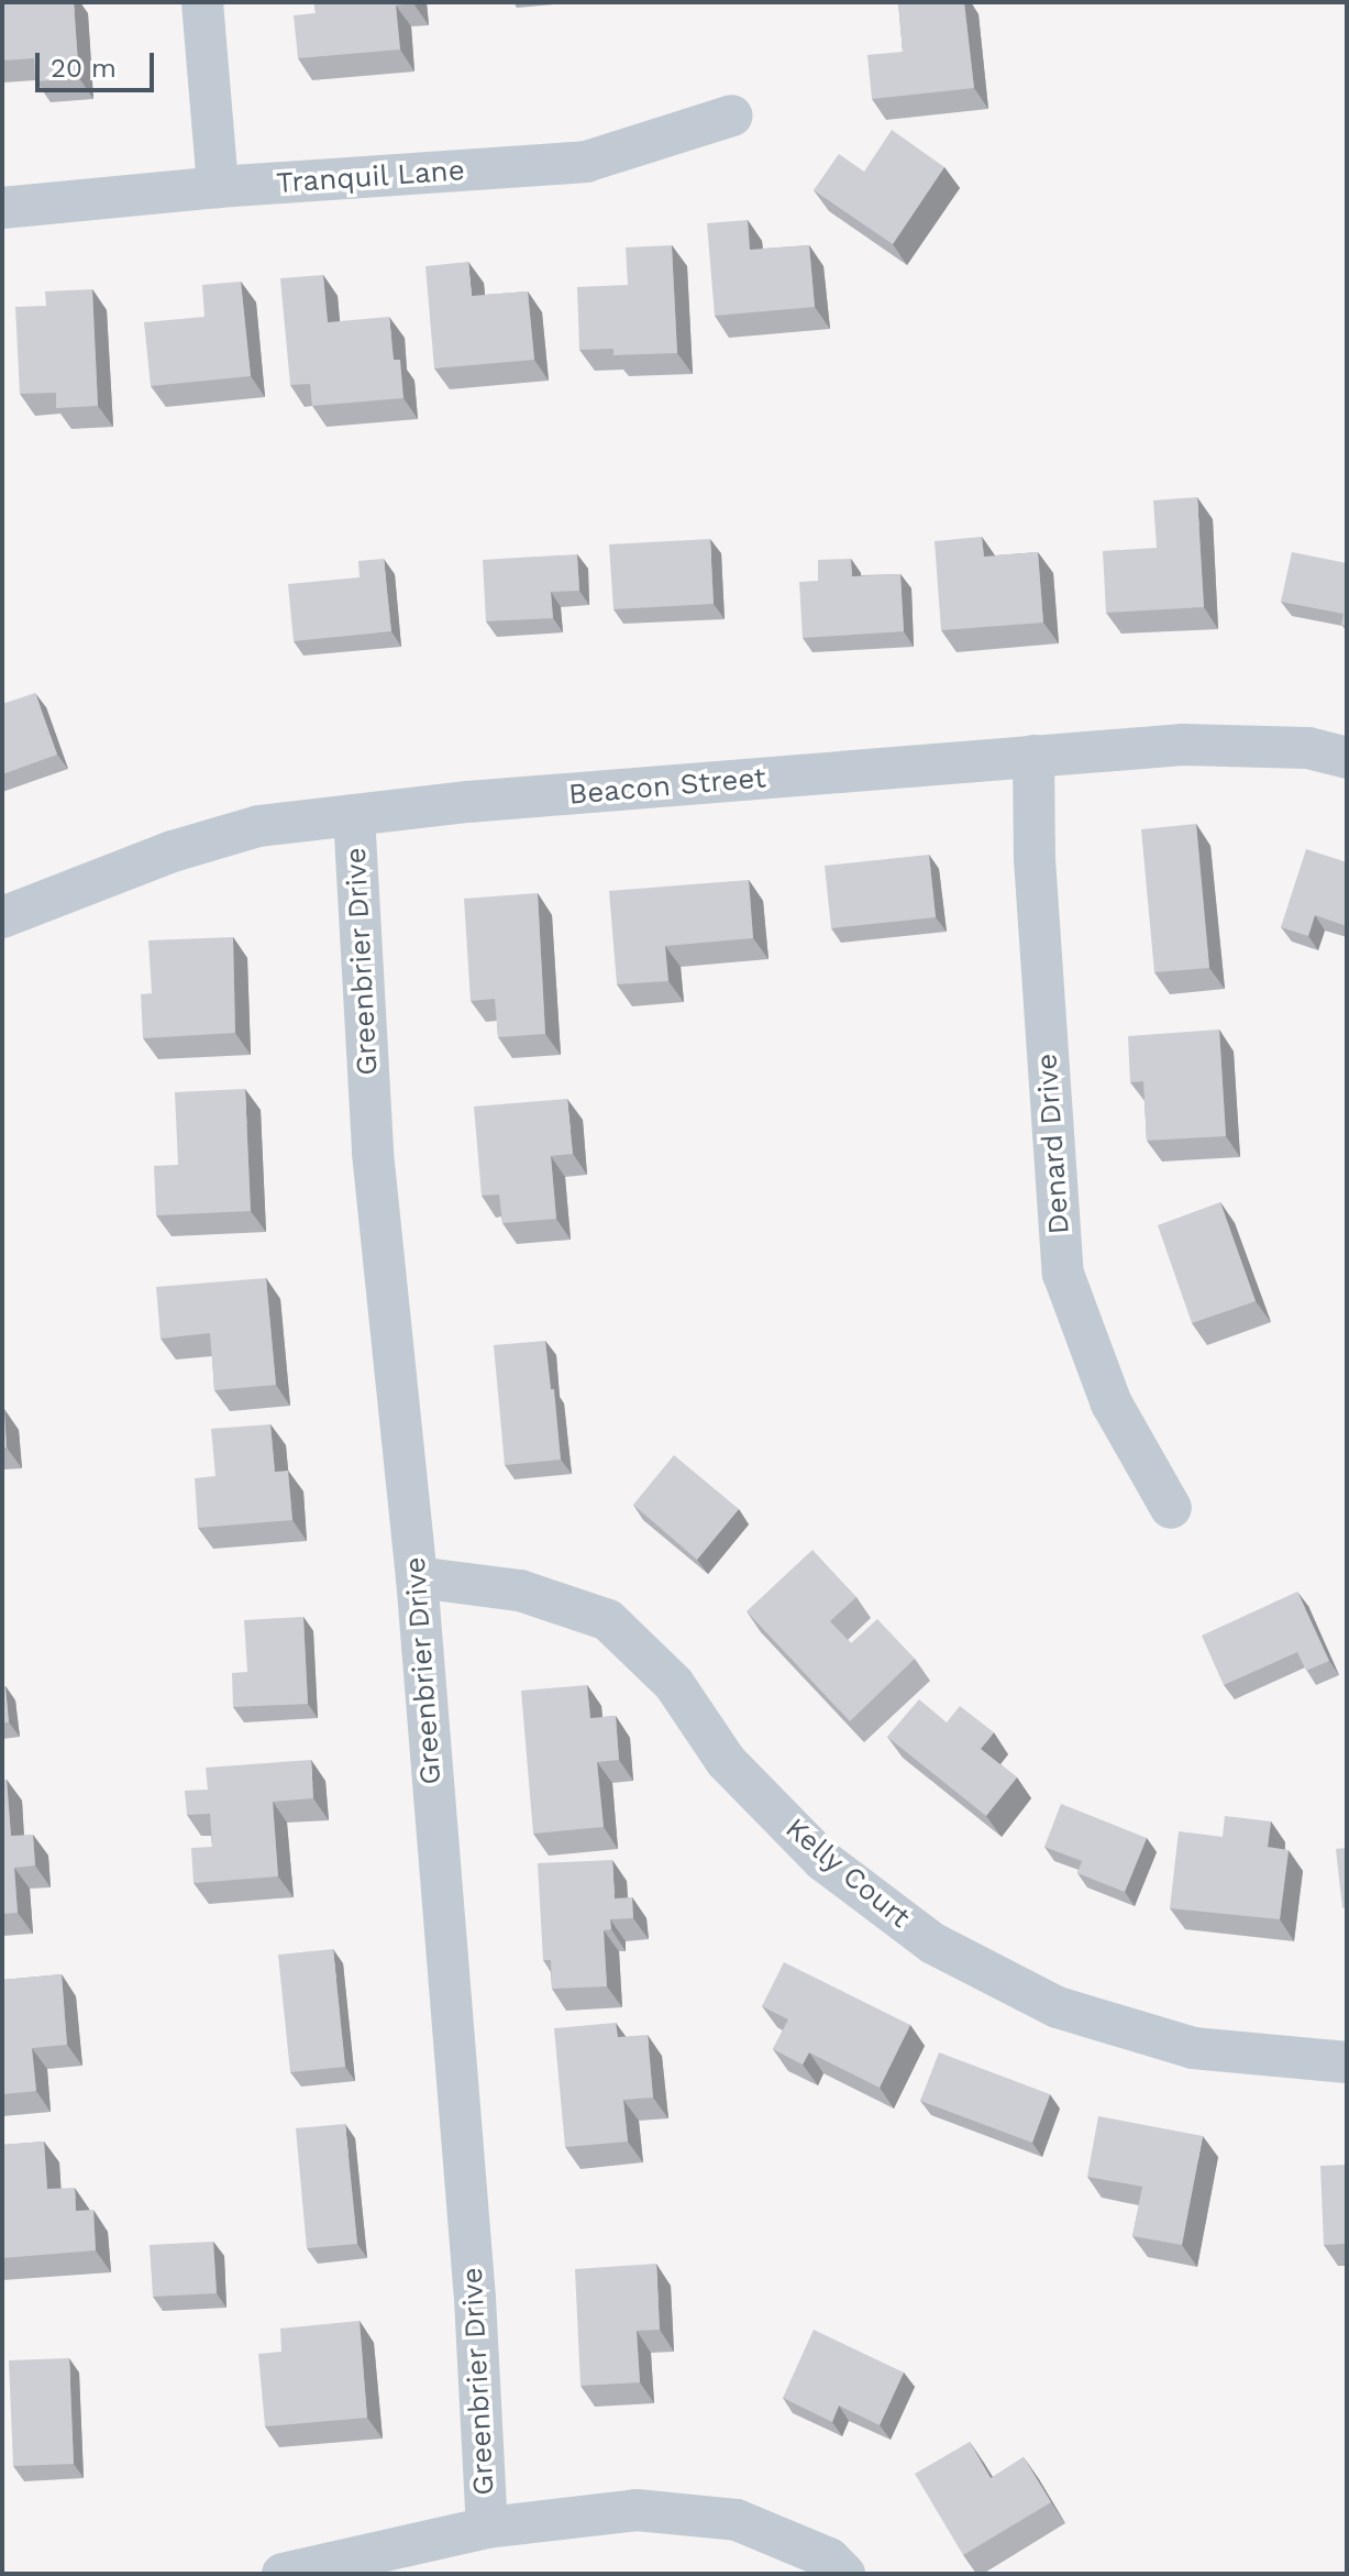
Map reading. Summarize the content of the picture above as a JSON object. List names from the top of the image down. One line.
{"streets":{"street":["Tranquil Lane","Beacon Street","Greenbrier Drive","Denard Drive","Kelly Court"]},"crossings":[["Beacon Street","Greenbrier Drive"],["Beacon Street","Denard Drive"],["Greenbrier Drive","Kelly Court"]],"scale_bar":"20 m"}
